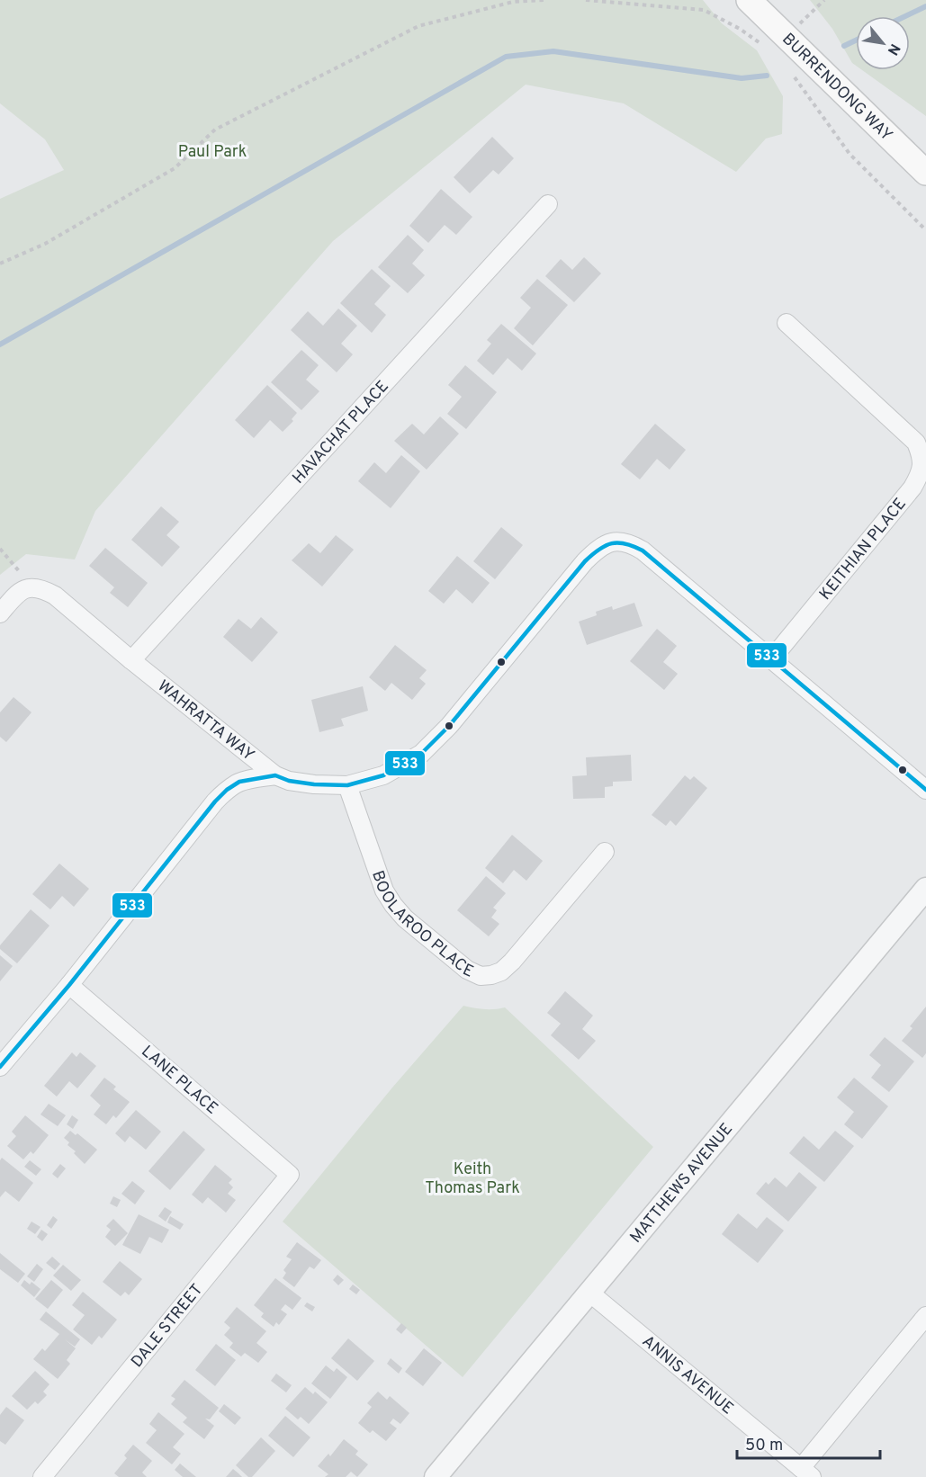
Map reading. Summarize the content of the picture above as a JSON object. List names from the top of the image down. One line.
{"streets":{"main road":["BURRENDONG WAY"],"street":["HAVACHAT PLACE","KEITHIAN PLACE","WAHRATTA WAY","BOOLAROO PLACE","LANE PLACE","MATTHEWS AVENUE","DALE STREET","ANNIS AVENUE"]},"crossings":[["HAVACHAT PLACE","WAHRATTA WAY"],["KEITHIAN PLACE","WAHRATTA WAY"],["WAHRATTA WAY","BOOLAROO PLACE"],["LANE PLACE","DALE STREET"],["MATTHEWS AVENUE","ANNIS AVENUE"]],"parks":["Paul Park","Keith Thomas Park"],"lines":["transit line 533"],"scale_bar":"50 m","north":"bottom right"}
